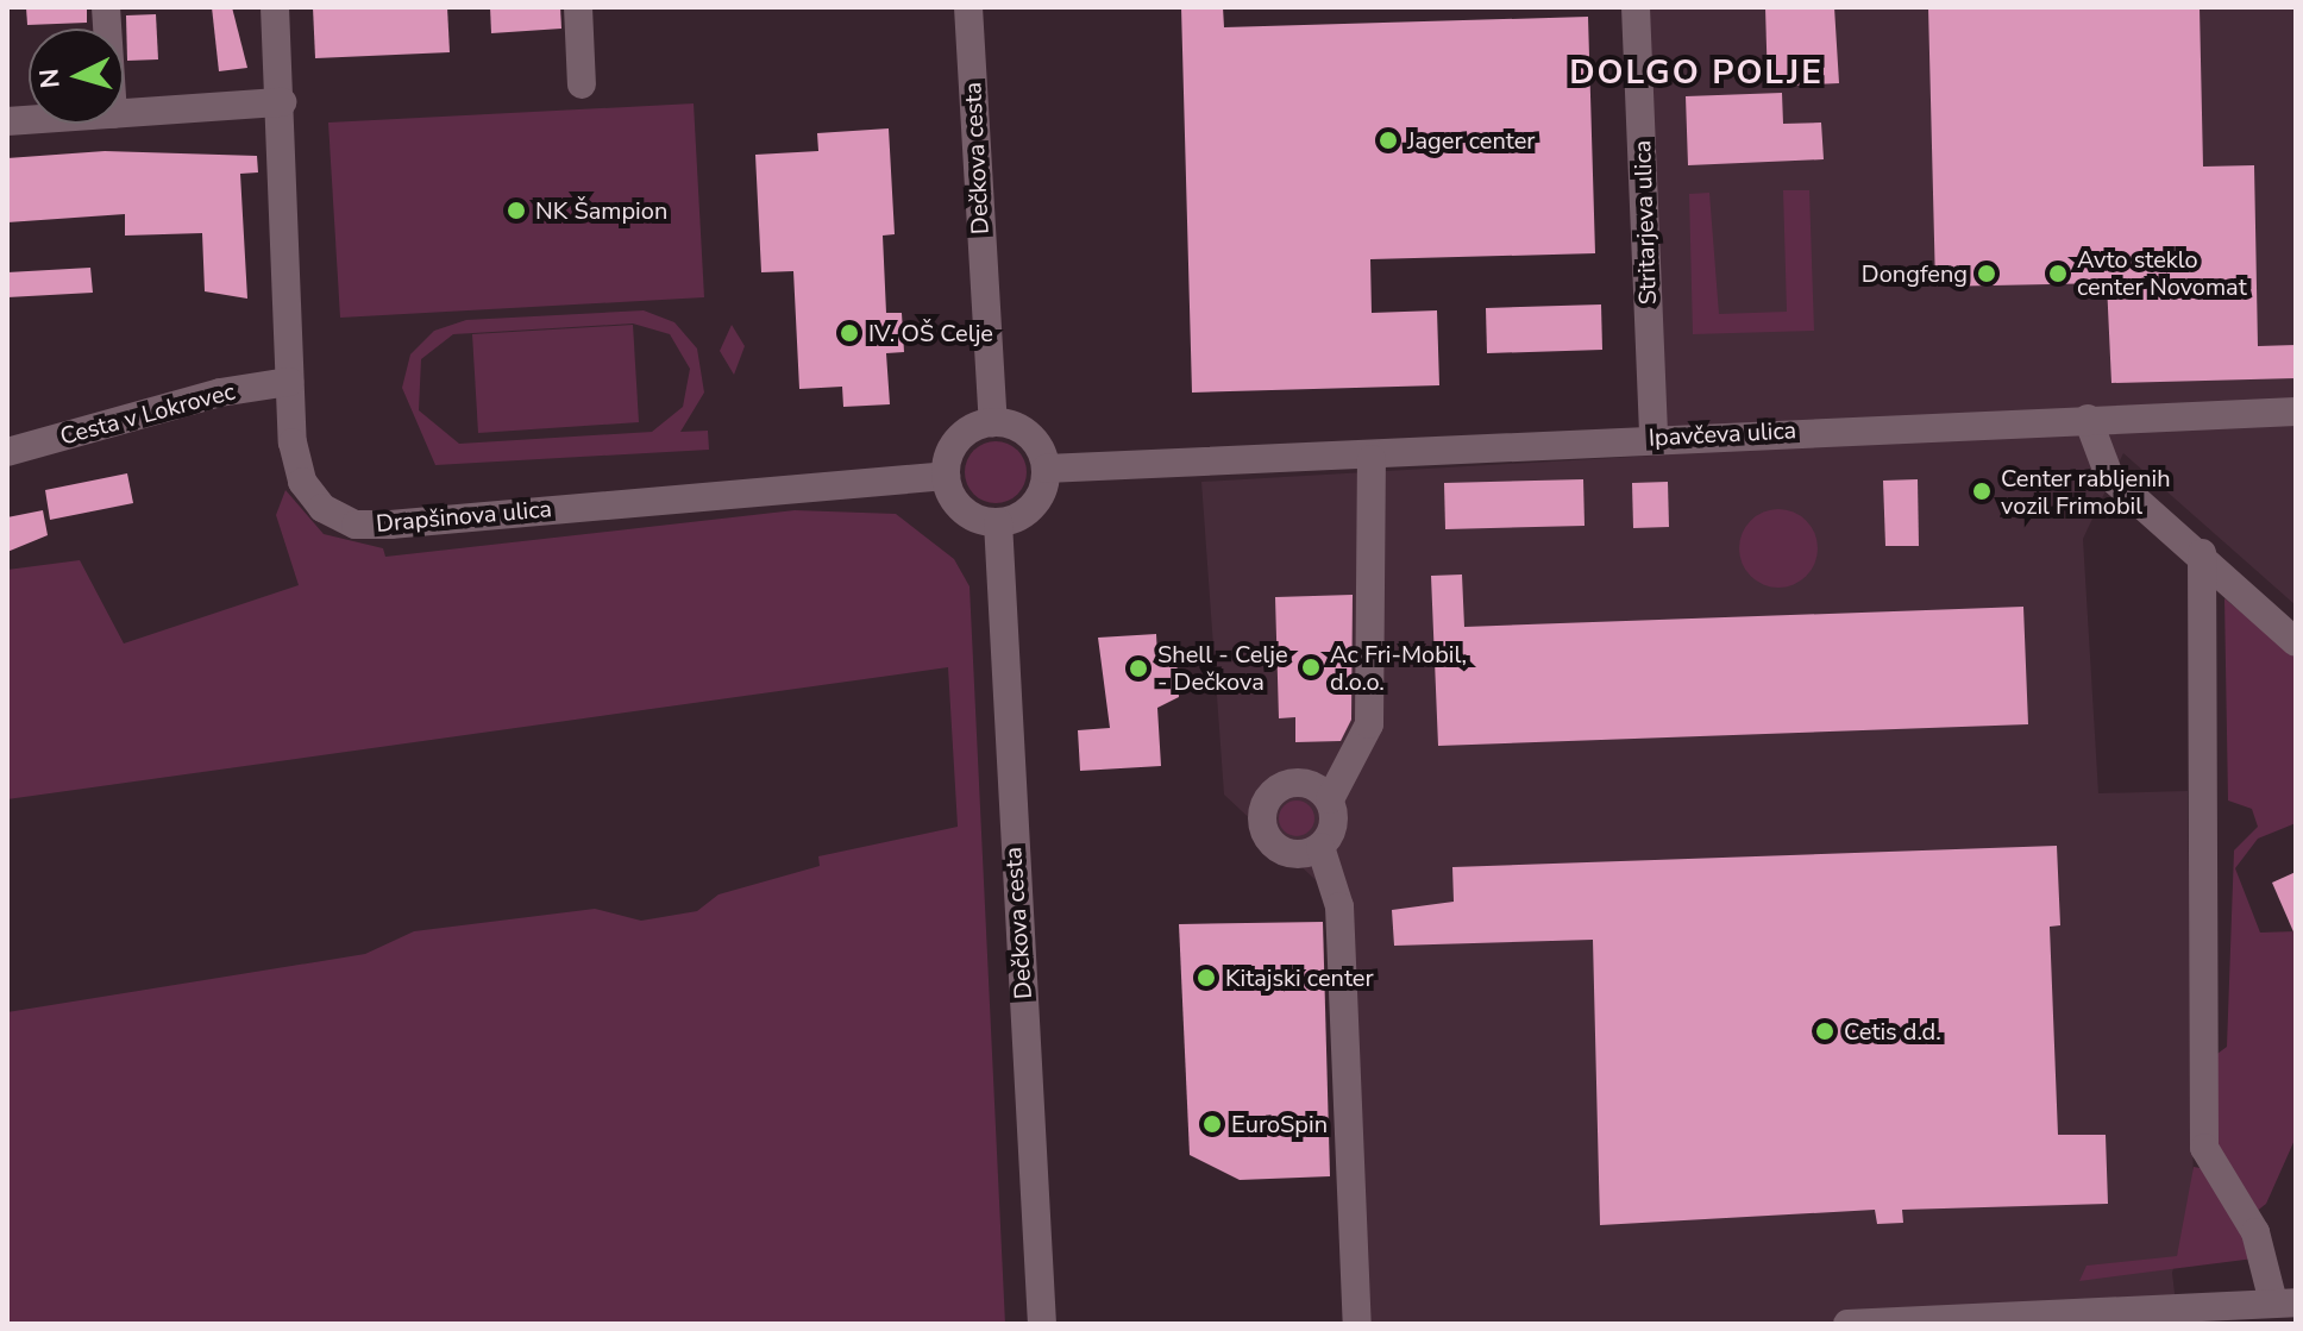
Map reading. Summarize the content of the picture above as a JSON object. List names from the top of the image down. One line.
{"streets":{"street":["Dečkova cesta","Stritarjeva ulica","Cesta v Lokrovec","Ipavčeva ulica","Drapšinova ulica"]},"crossings":[["Dečkova cesta","Ipavčeva ulica"],["Dečkova cesta","Drapšinova ulica"],["Stritarjeva ulica","Ipavčeva ulica"],["Cesta v Lokrovec","Drapšinova ulica"],["Ipavčeva ulica","Drapšinova ulica"]],"districts":["DOLGO POLJE"],"places":["Jager center","NK Šampion","Dongfeng","Avto steklo center Novomat","IV. OŠ Celje","Center rabljenih vozil Frimobil","Ac Fri-Mobil, d.o.o.","Shell - Celje - Dečkova","Kitajski center","Cetis d.d.","EuroSpin"],"north":"left"}
